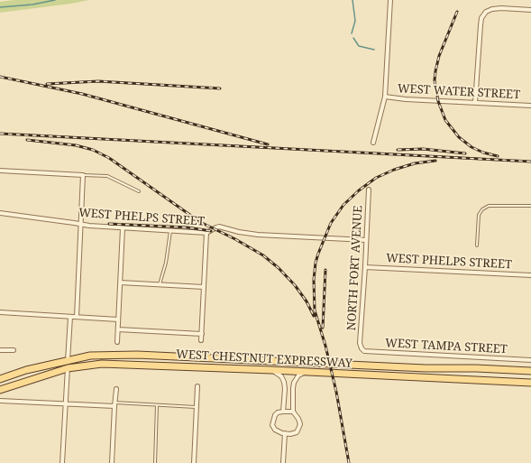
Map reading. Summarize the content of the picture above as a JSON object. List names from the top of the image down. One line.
{"streets":{"main road":["WEST CHESTNUT EXPRESSWAY"],"street":["WEST WATER STREET","WEST PHELPS STREET","NORTH FORT AVENUE","WEST TAMPA STREET"]},"crossings":[["WEST PHELPS STREET","NORTH FORT AVENUE"],["NORTH FORT AVENUE","WEST TAMPA STREET"]]}
